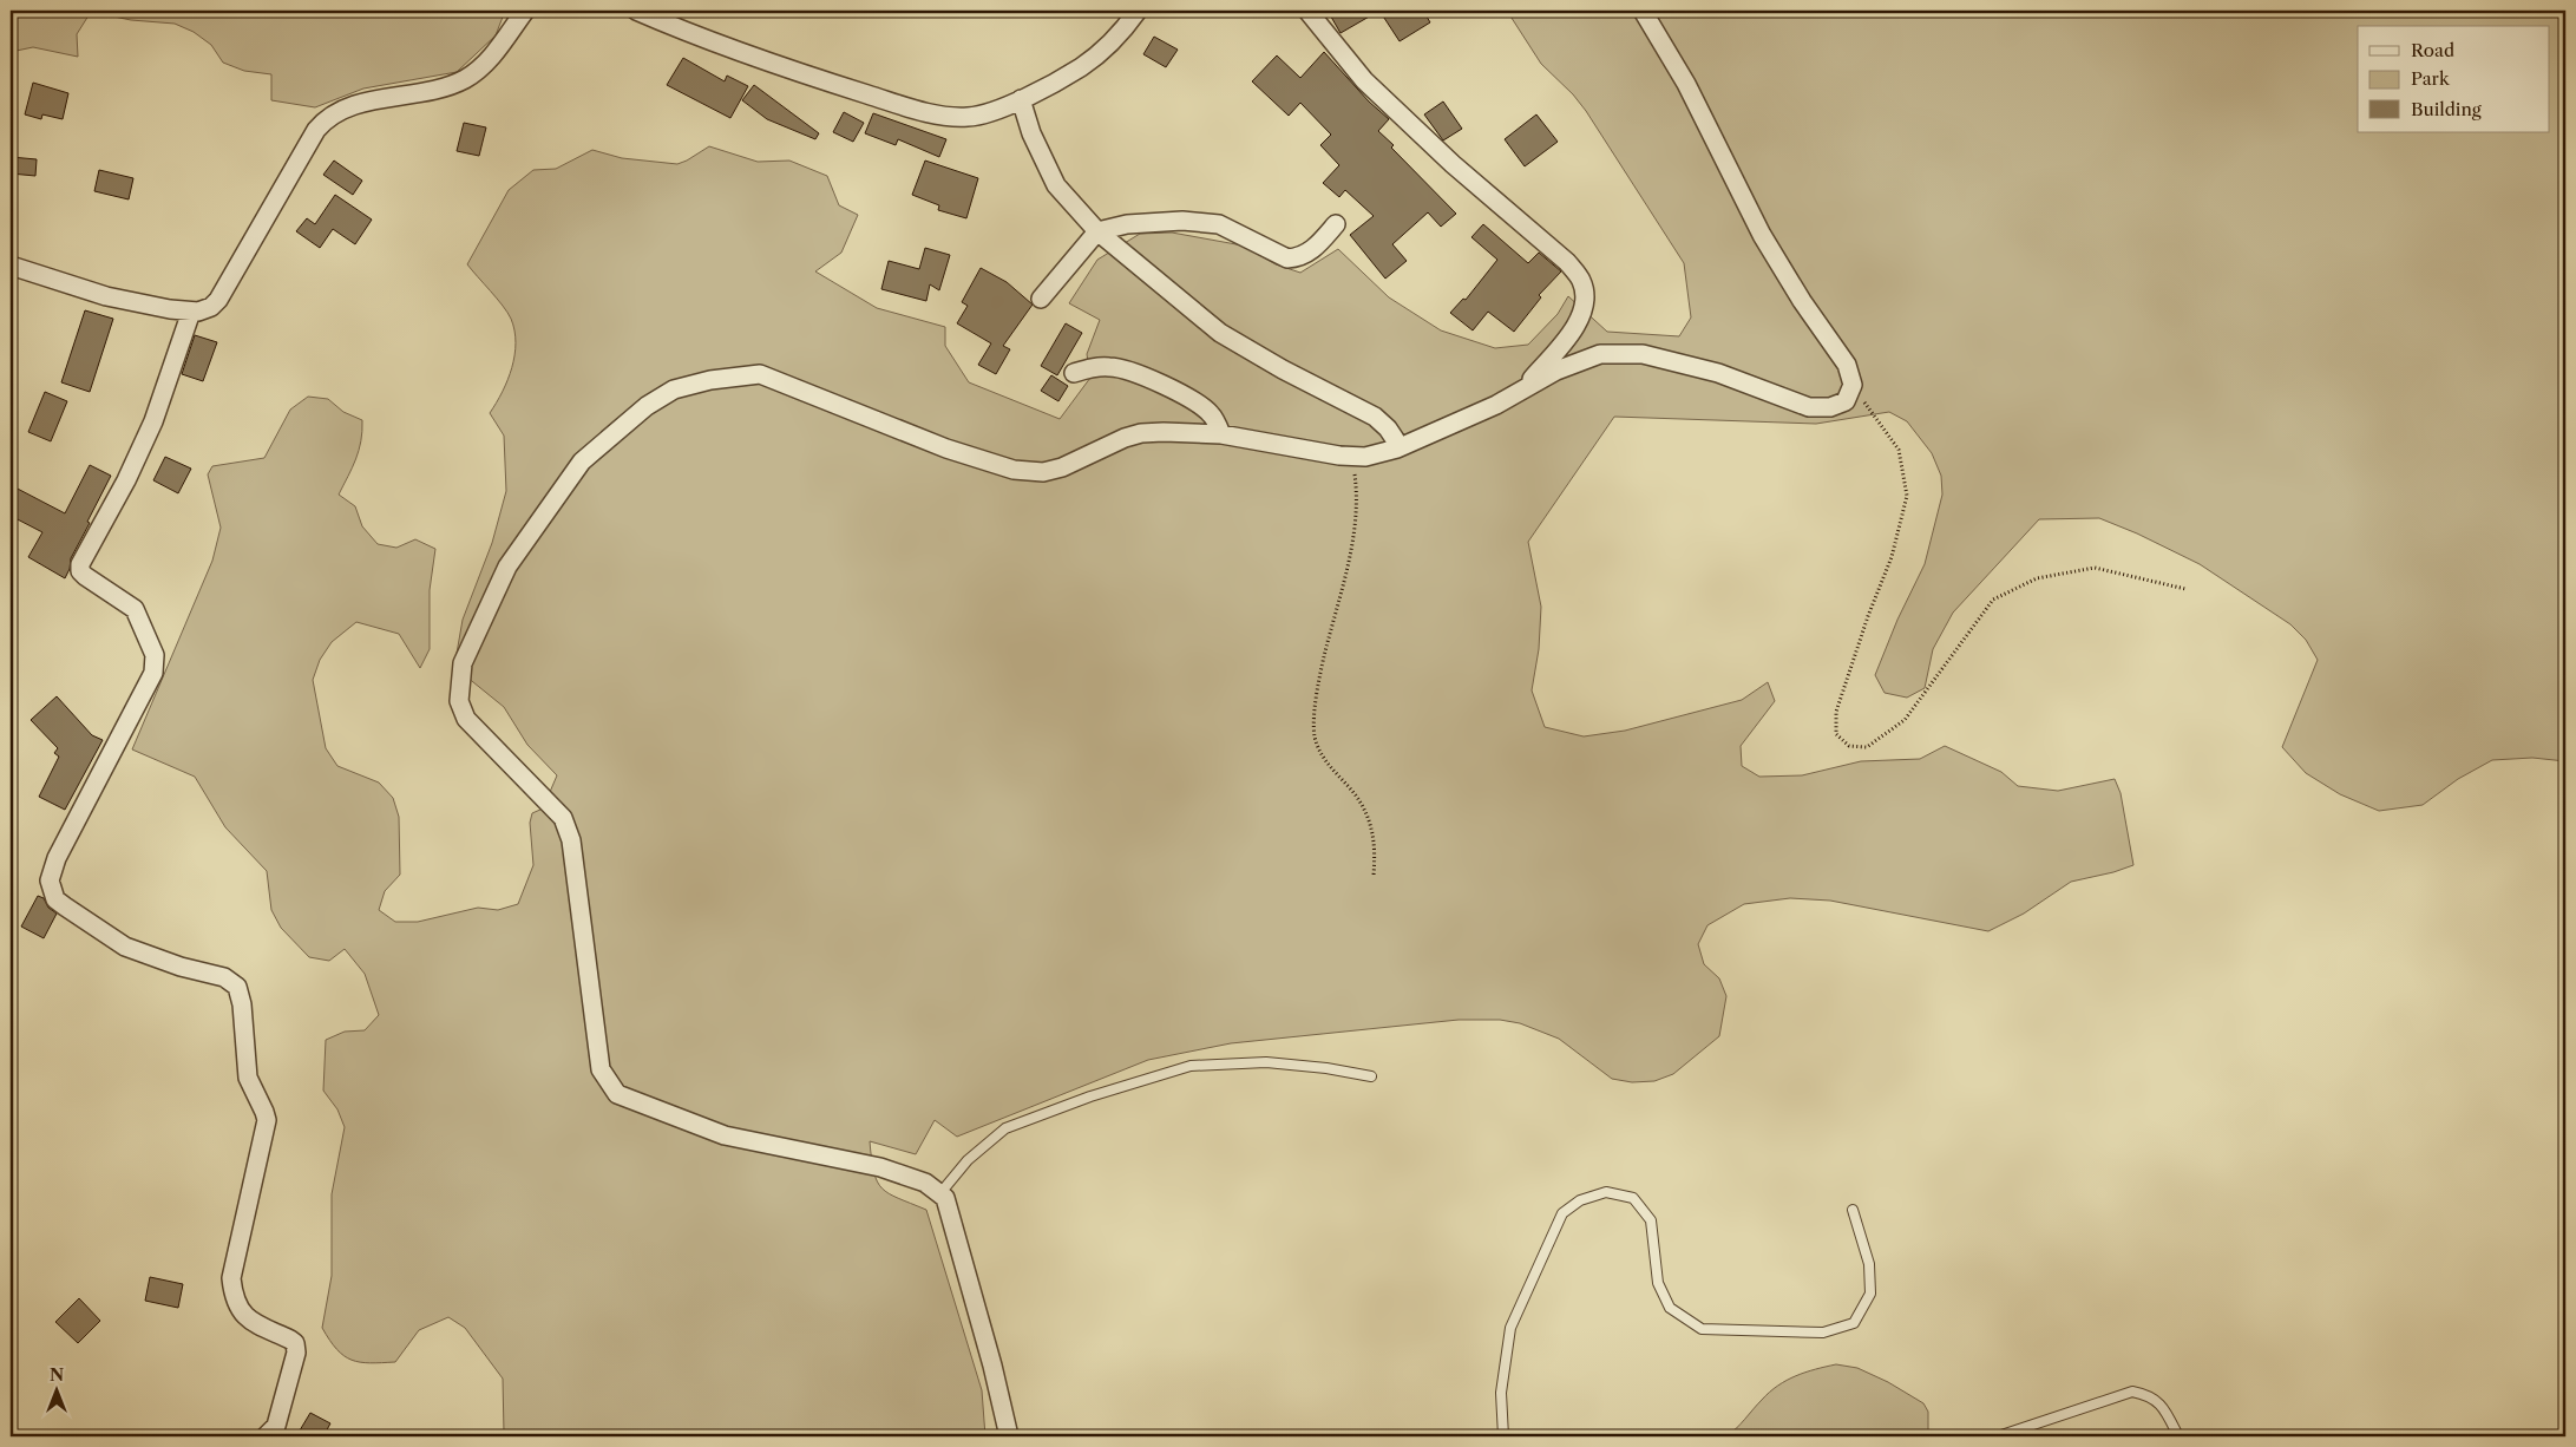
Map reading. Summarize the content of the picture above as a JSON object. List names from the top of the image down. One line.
{"legend":["Road","Park","Building"],"north":"top"}
